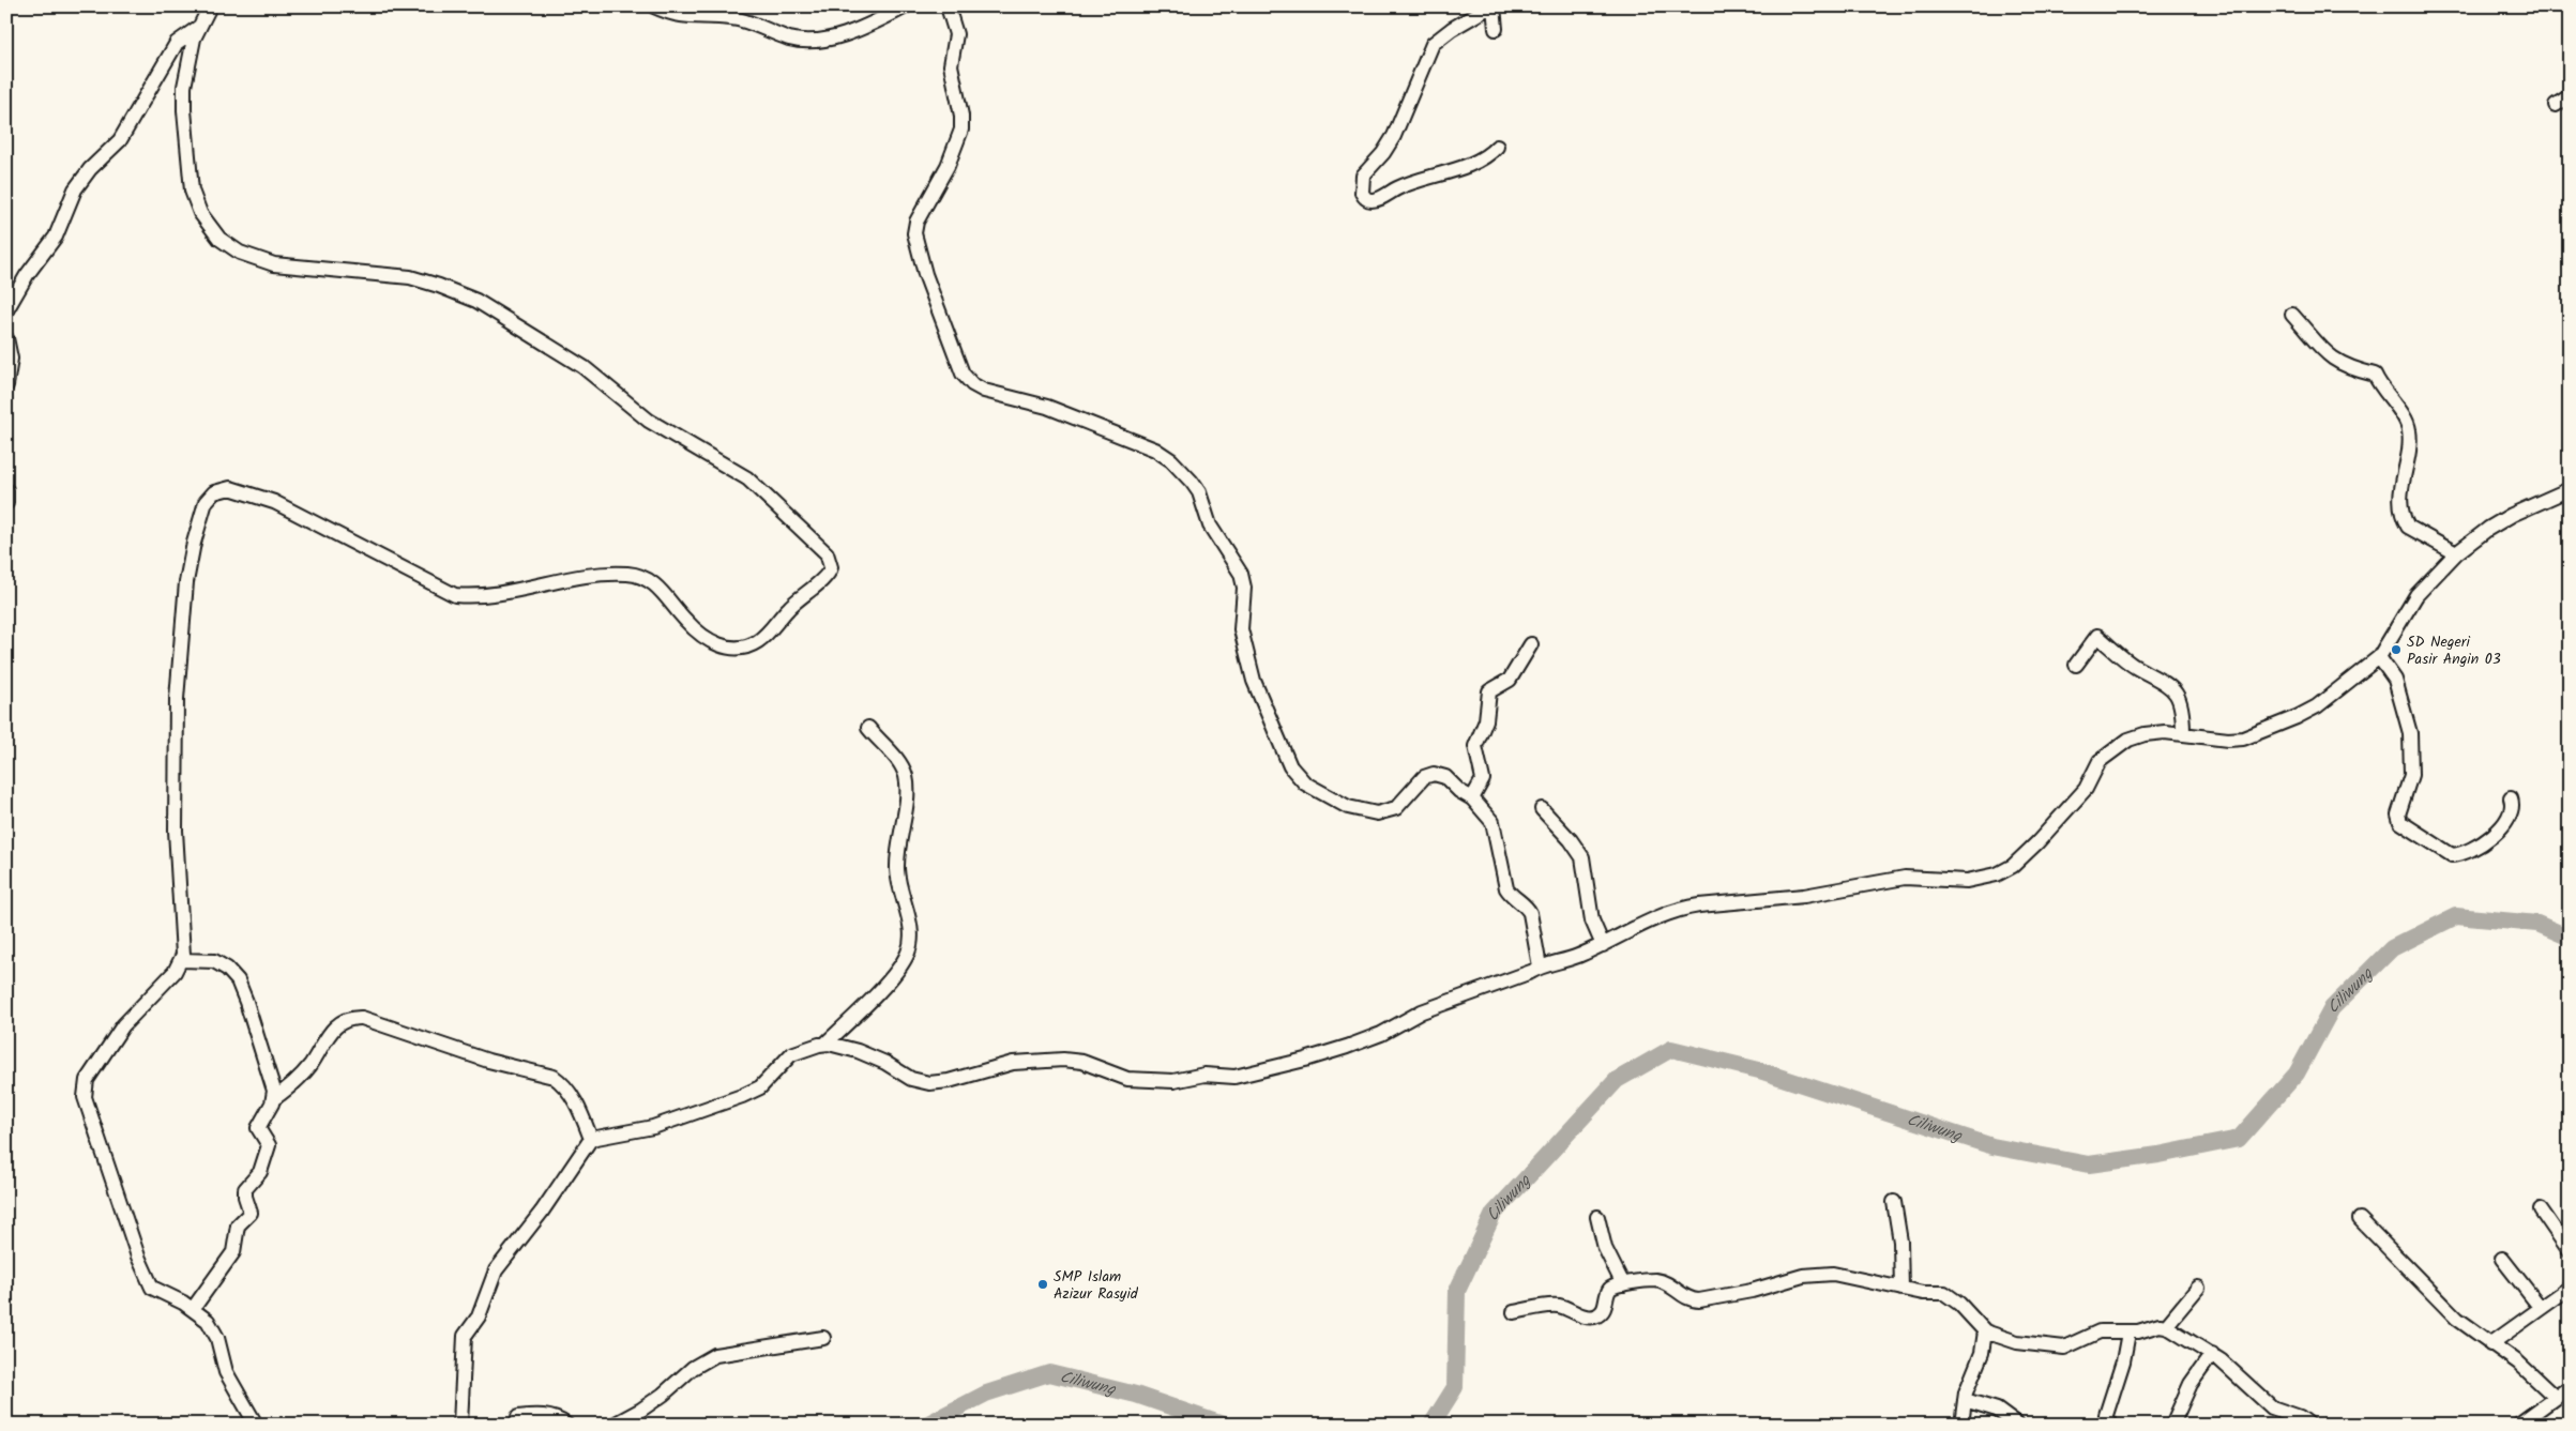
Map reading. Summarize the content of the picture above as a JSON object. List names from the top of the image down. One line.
{"water":["Ciliwung"],"places":["SD Negeri Pasir Angin 03","SMP Islam Azizur Rasyid"]}
